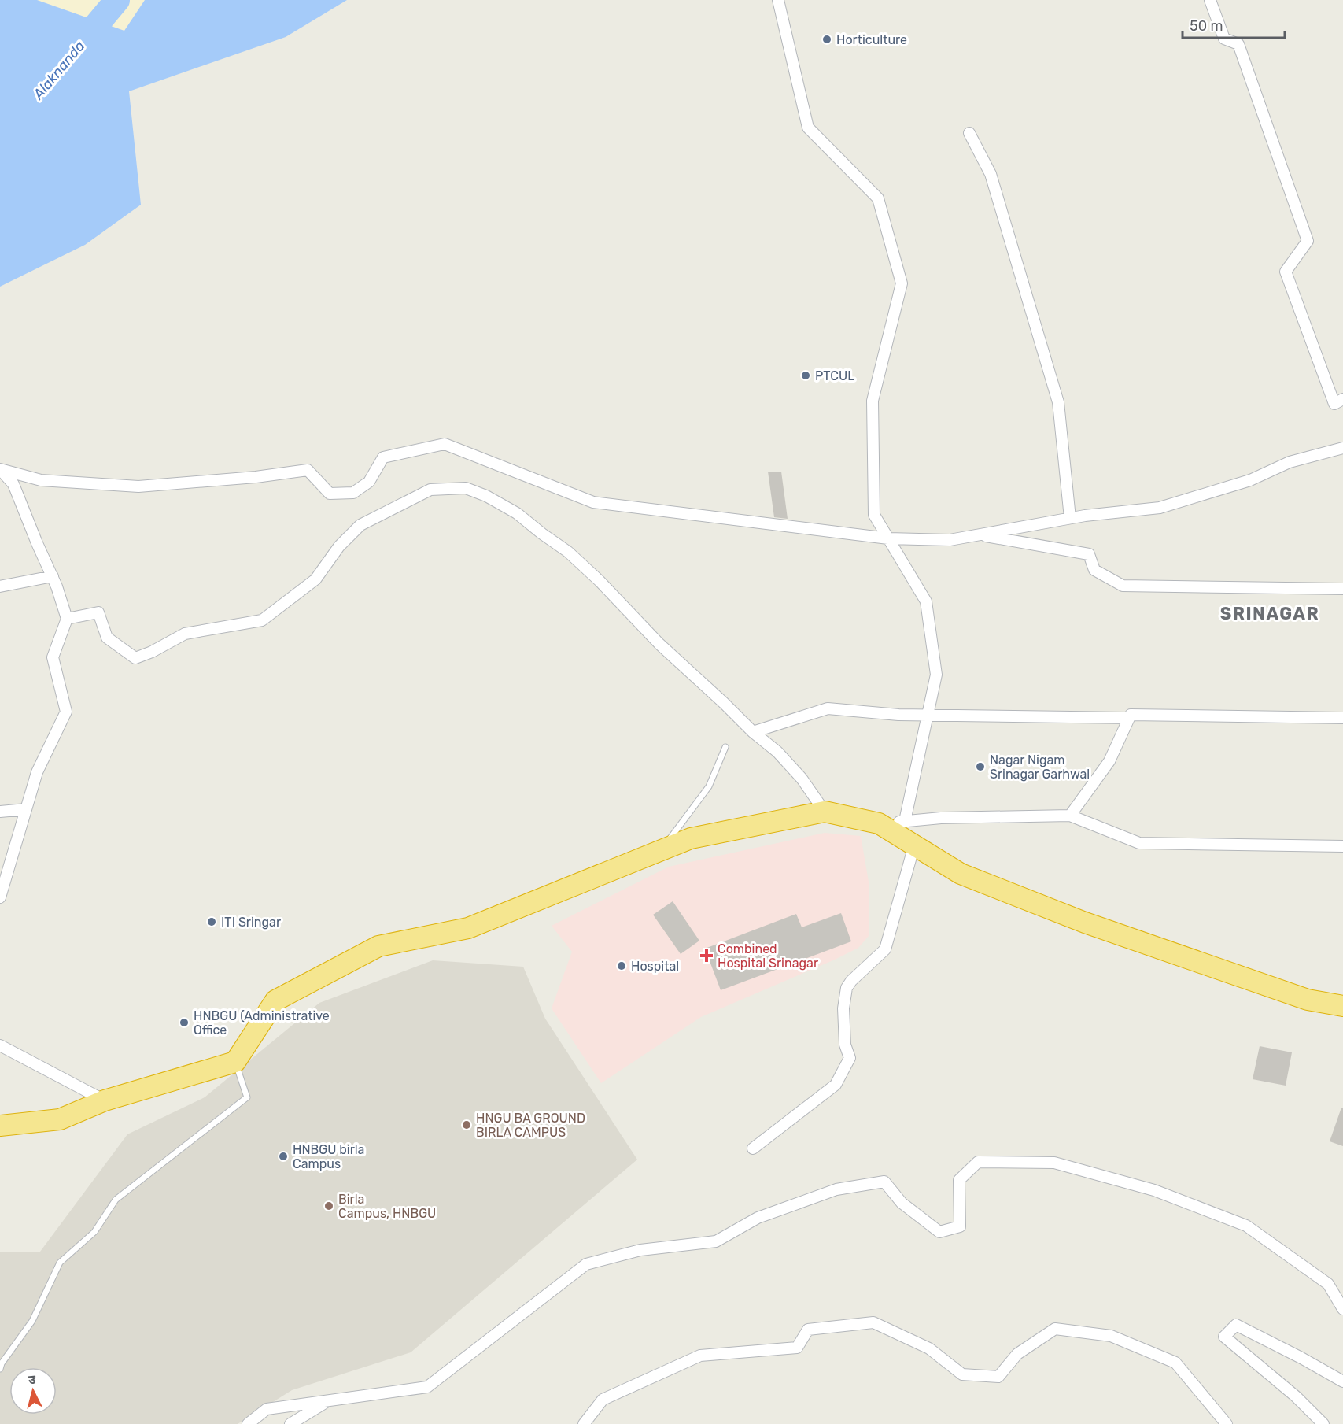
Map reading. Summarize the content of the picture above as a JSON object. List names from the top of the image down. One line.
{"districts":["SRINAGAR"],"water":["Alaknanda"],"places":{"other":["Horticulture","PTCUL","Nagar Nigam Srinagar Garhwal","ITI Sringar","Hospital","HNBGU (Administrative Office","HNGU BA GROUND BIRLA CAMPUS","HNBGU birla Campus","Birla Campus, HNBGU"],"health":["Combined Hospital Srinagar"]},"scale_bar":"50 m","north":"top"}
